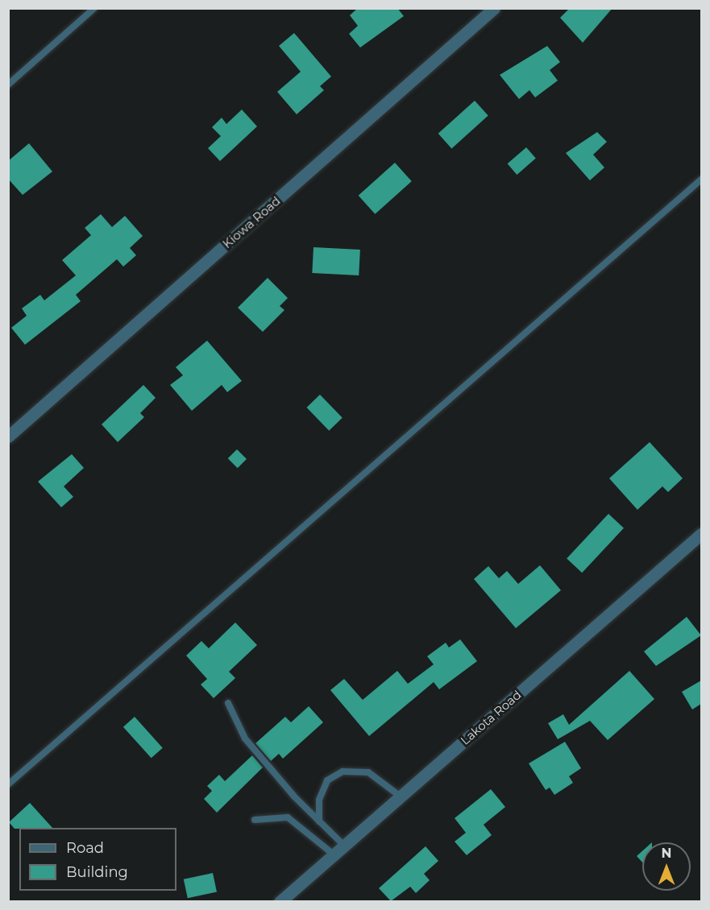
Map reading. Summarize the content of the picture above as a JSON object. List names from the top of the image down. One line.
{"streets":{"street":["Kiowa Road","Lakota Road"]},"legend":["Road","Building"],"north":"top"}
